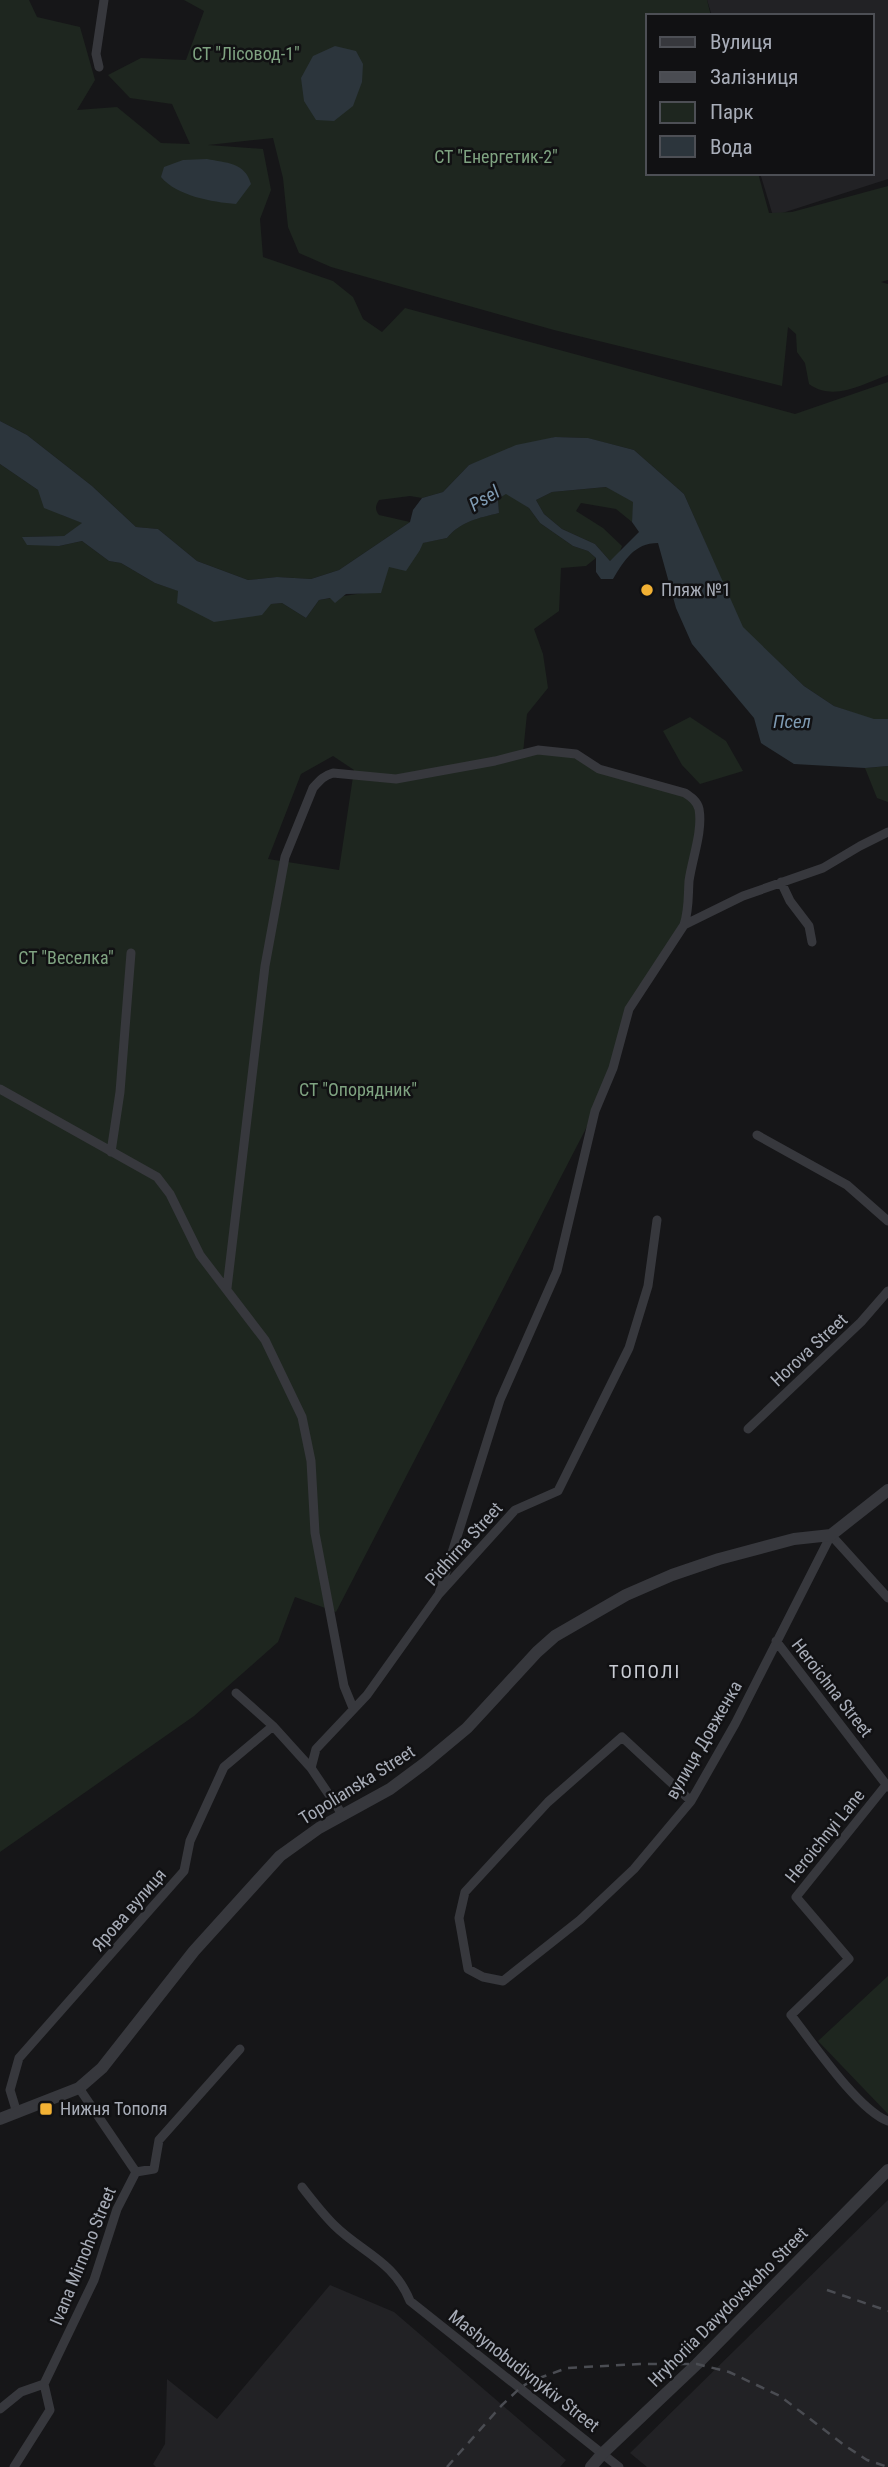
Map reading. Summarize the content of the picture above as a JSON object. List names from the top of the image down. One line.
{"streets":{"street":["Horova Street","Pidhirna Street","Heroichna Street","вулиця Довженка","Topolianska Street","Heroichnyi Lane","Ярова вулиця","Ivana Mirnoho Street","Hryhoriia Davydovskoho Street","Mashynobudivnykiv Street"]},"crossings":[["Heroichna Street","вулиця Довженка"],["Heroichna Street","Heroichnyi Lane"],["вулиця Довженка","Topolianska Street"],["Topolianska Street","Ярова вулиця"],["Hryhoriia Davydovskoho Street","Mashynobudivnykiv Street"]],"districts":["ТОПОЛІ"],"water":["Psel","Псел"],"parks":["СТ \"Лісовод-1\"","СТ \"Енергетик-2\"","СТ \"Веселка\"","СТ \"Опорядник\""],"places":{"other":["Пляж №1"],"transit":["Нижня Тополя"]},"legend":["Вулиця","Залізниця","Парк","Вода"]}
